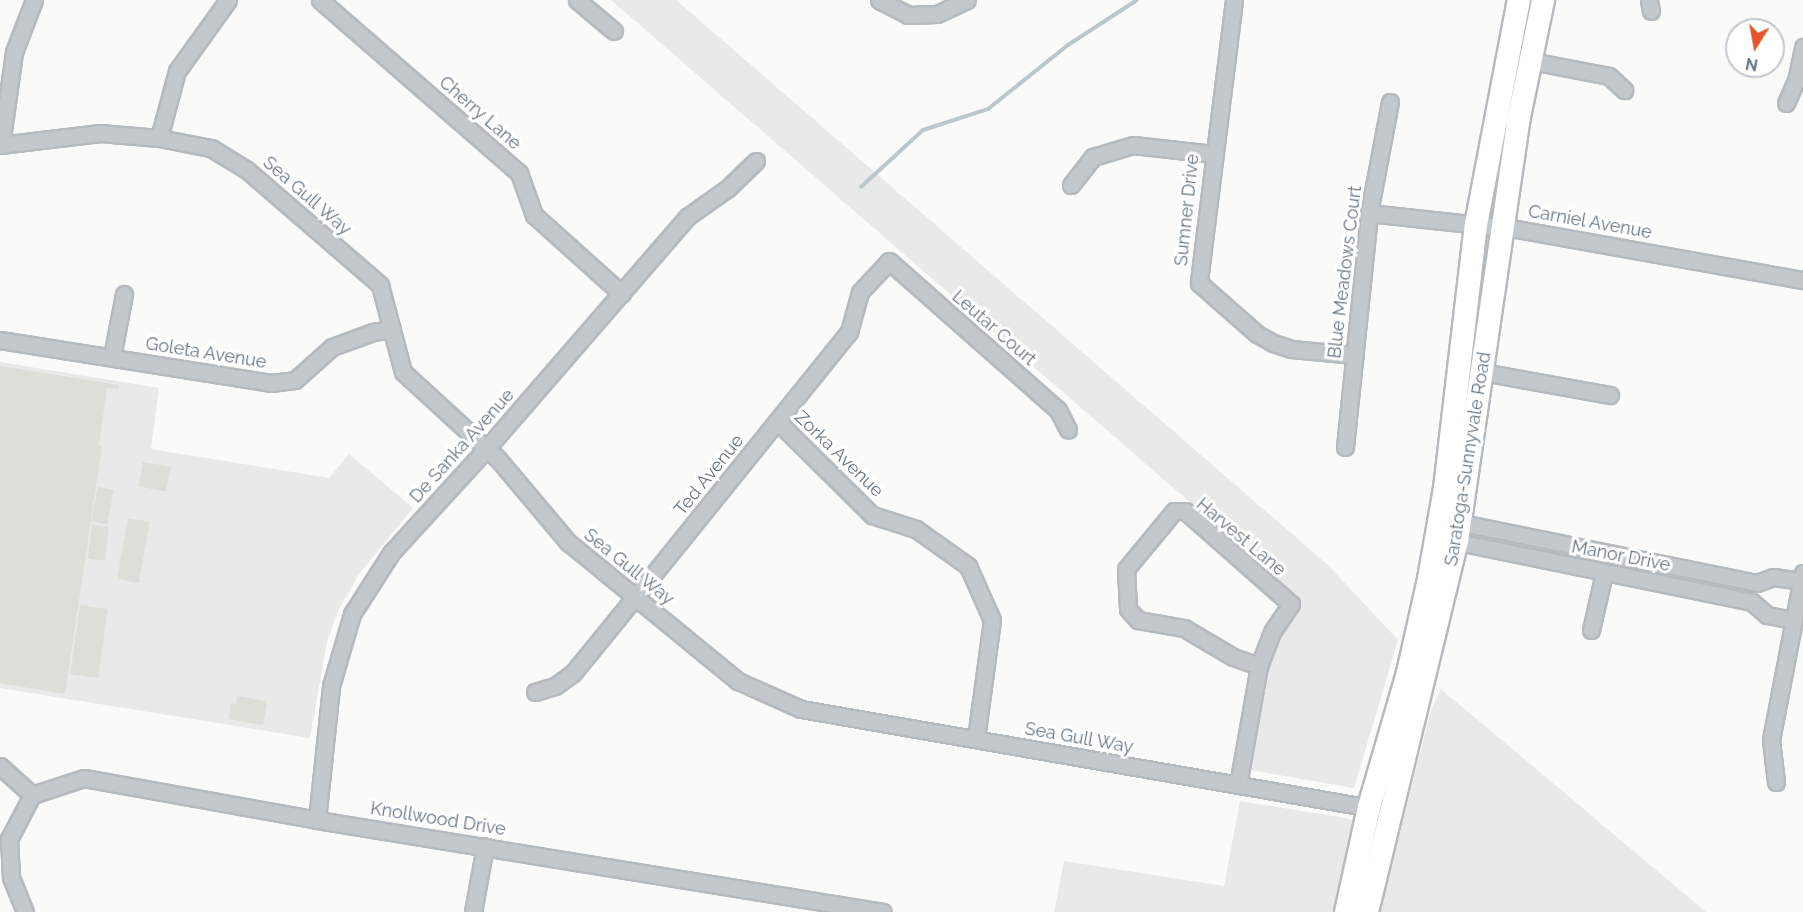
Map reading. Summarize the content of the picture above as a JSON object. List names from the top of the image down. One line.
{"streets":{"main road":["Saratoga-Sunnyvale Road"],"street":["Cherry Lane","Sea Gull Way","Sumner Drive","Carniel Avenue","Blue Meadows Court","Leutar Court","Goleta Avenue","De Sanka Avenue","Zorka Avenue","Ted Avenue","Harvest Lane","Manor Drive","Knollwood Drive"]},"crossings":[["Cherry Lane","De Sanka Avenue"],["Sea Gull Way","Goleta Avenue"],["Sea Gull Way","De Sanka Avenue"],["Sea Gull Way","Zorka Avenue"],["Sea Gull Way","Saratoga-Sunnyvale Road"],["Sea Gull Way","Ted Avenue"],["Sea Gull Way","Harvest Lane"],["Sumner Drive","Blue Meadows Court"],["Carniel Avenue","Blue Meadows Court"],["Carniel Avenue","Saratoga-Sunnyvale Road"],["Leutar Court","Ted Avenue"],["De Sanka Avenue","Knollwood Drive"],["Zorka Avenue","Ted Avenue"],["Saratoga-Sunnyvale Road","Manor Drive"]],"north":"bottom"}
